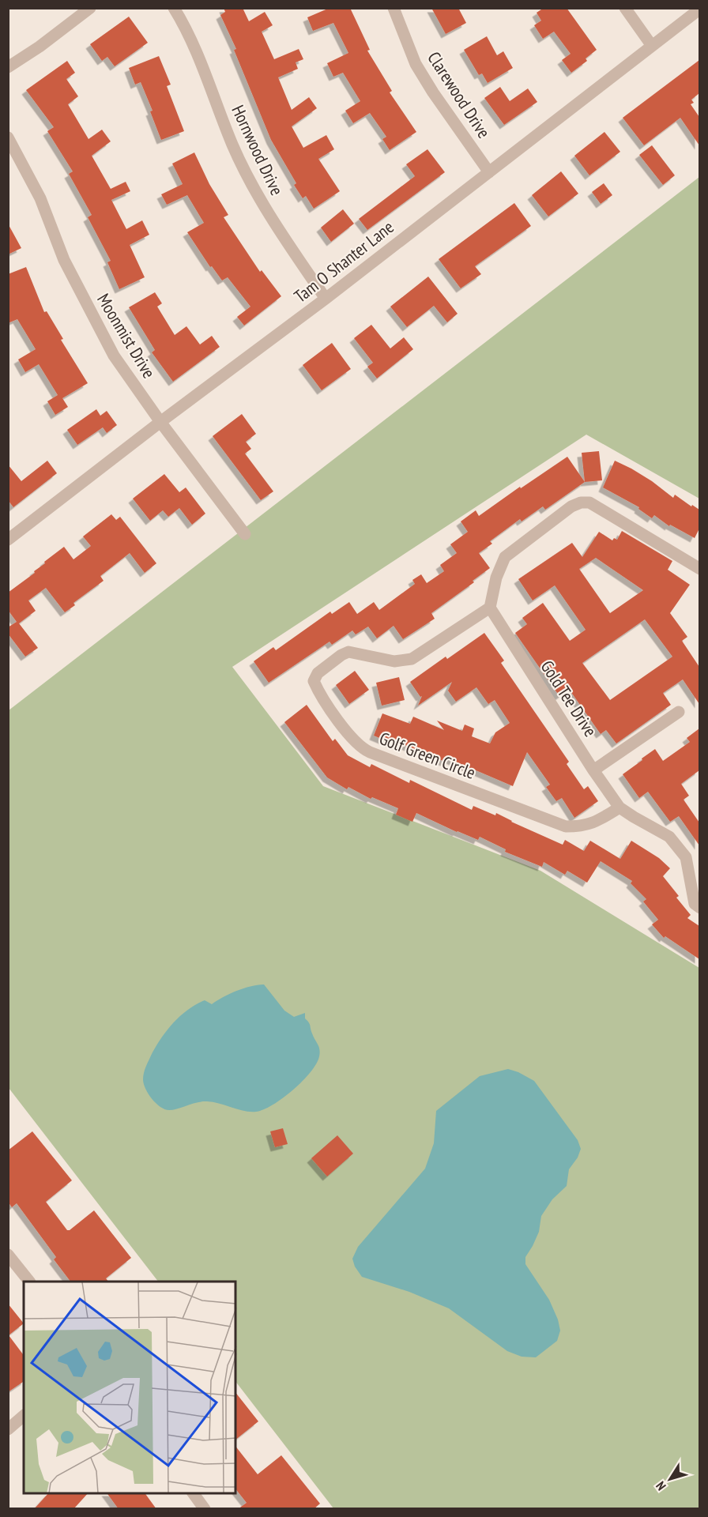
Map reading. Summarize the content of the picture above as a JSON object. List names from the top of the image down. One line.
{"streets":{"street":["Clarewood Drive","Hornwood Drive","Tam O Shanter Lane","Moonmist Drive","Gold Tee Drive","Golf Green Circle"]},"crossings":[["Clarewood Drive","Tam O Shanter Lane"],["Hornwood Drive","Tam O Shanter Lane"],["Tam O Shanter Lane","Moonmist Drive"],["Gold Tee Drive","Golf Green Circle"]],"north":"bottom left"}
